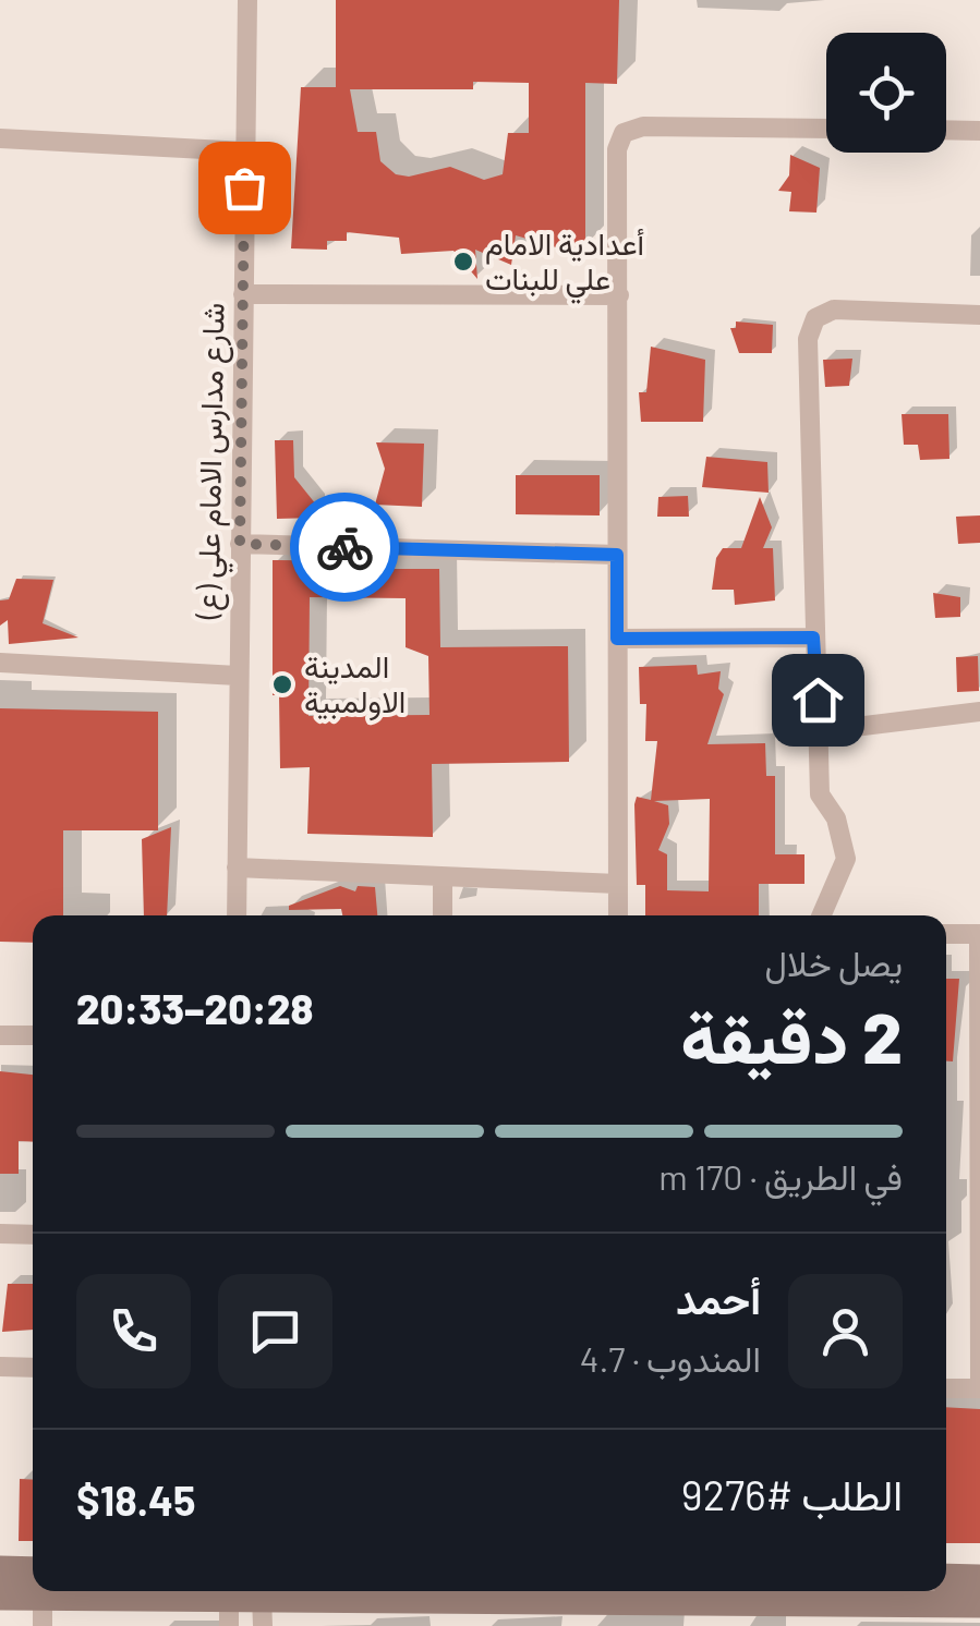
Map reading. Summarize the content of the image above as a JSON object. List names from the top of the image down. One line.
{"streets":{"street":["شارع مدارس الامام علي (ع)"]},"places":["أعدادية الامام علي للبنات","المدينة الاولمبية"],"page":{"heading":["2 دقيقة","يصل خلال","20:28–20:33"],"panel":["أحمد","المندوب · 4.7","الطلب #9276","$18.45"],"bar":"في الطريق · 170 m"}}
